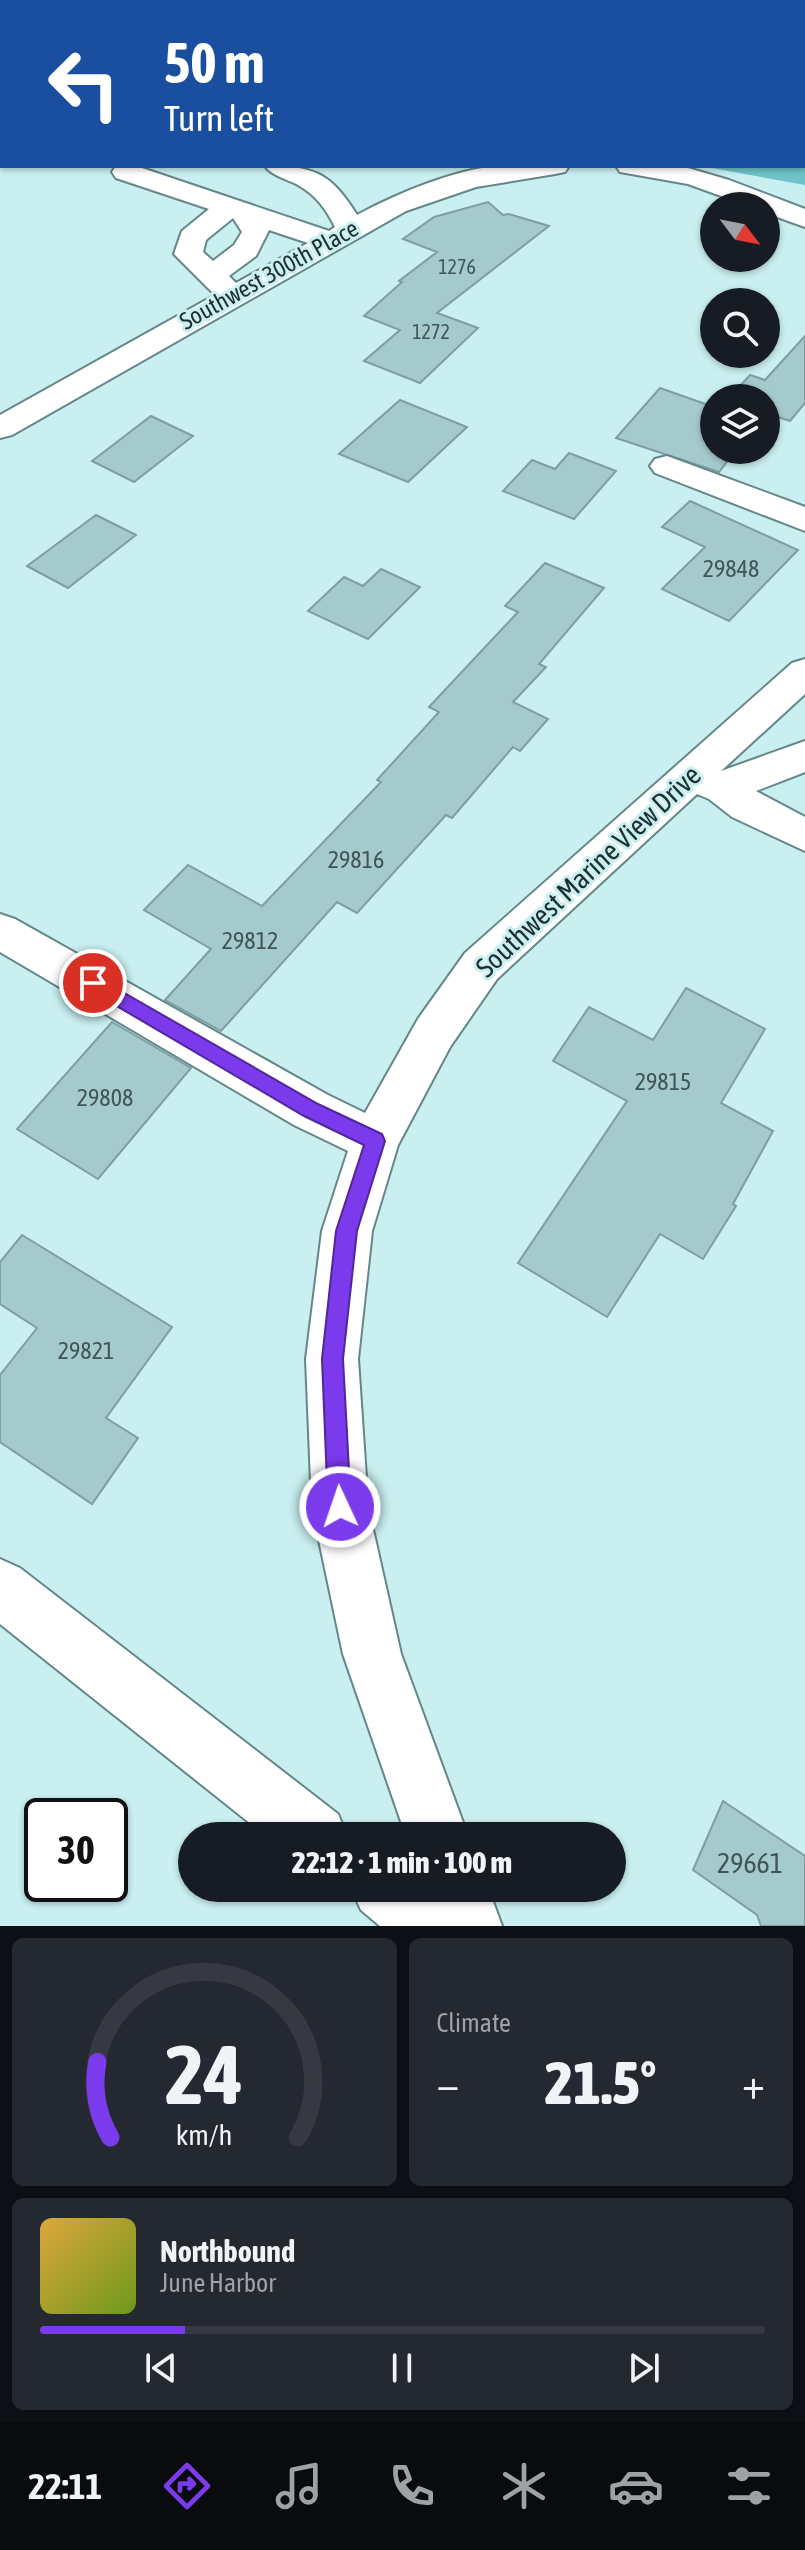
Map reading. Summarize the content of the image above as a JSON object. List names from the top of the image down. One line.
{"streets":{"street":["Southwest 300th Place","Southwest Marine View Drive"]},"house_numbers":["1276","1272","29848","29816","29812","29815","29808","29821","29661"],"north":"bottom right","page":{"turn":["50 m","Turn left"],"limit":"30","trip":"22:12 · 1 min · 100 m","tile":"Climate","heat":["−","21.5°","+"],"song":["Northbound","June Harbor"],"tabs":"22:11","gauge":["24","km/h"]}}
